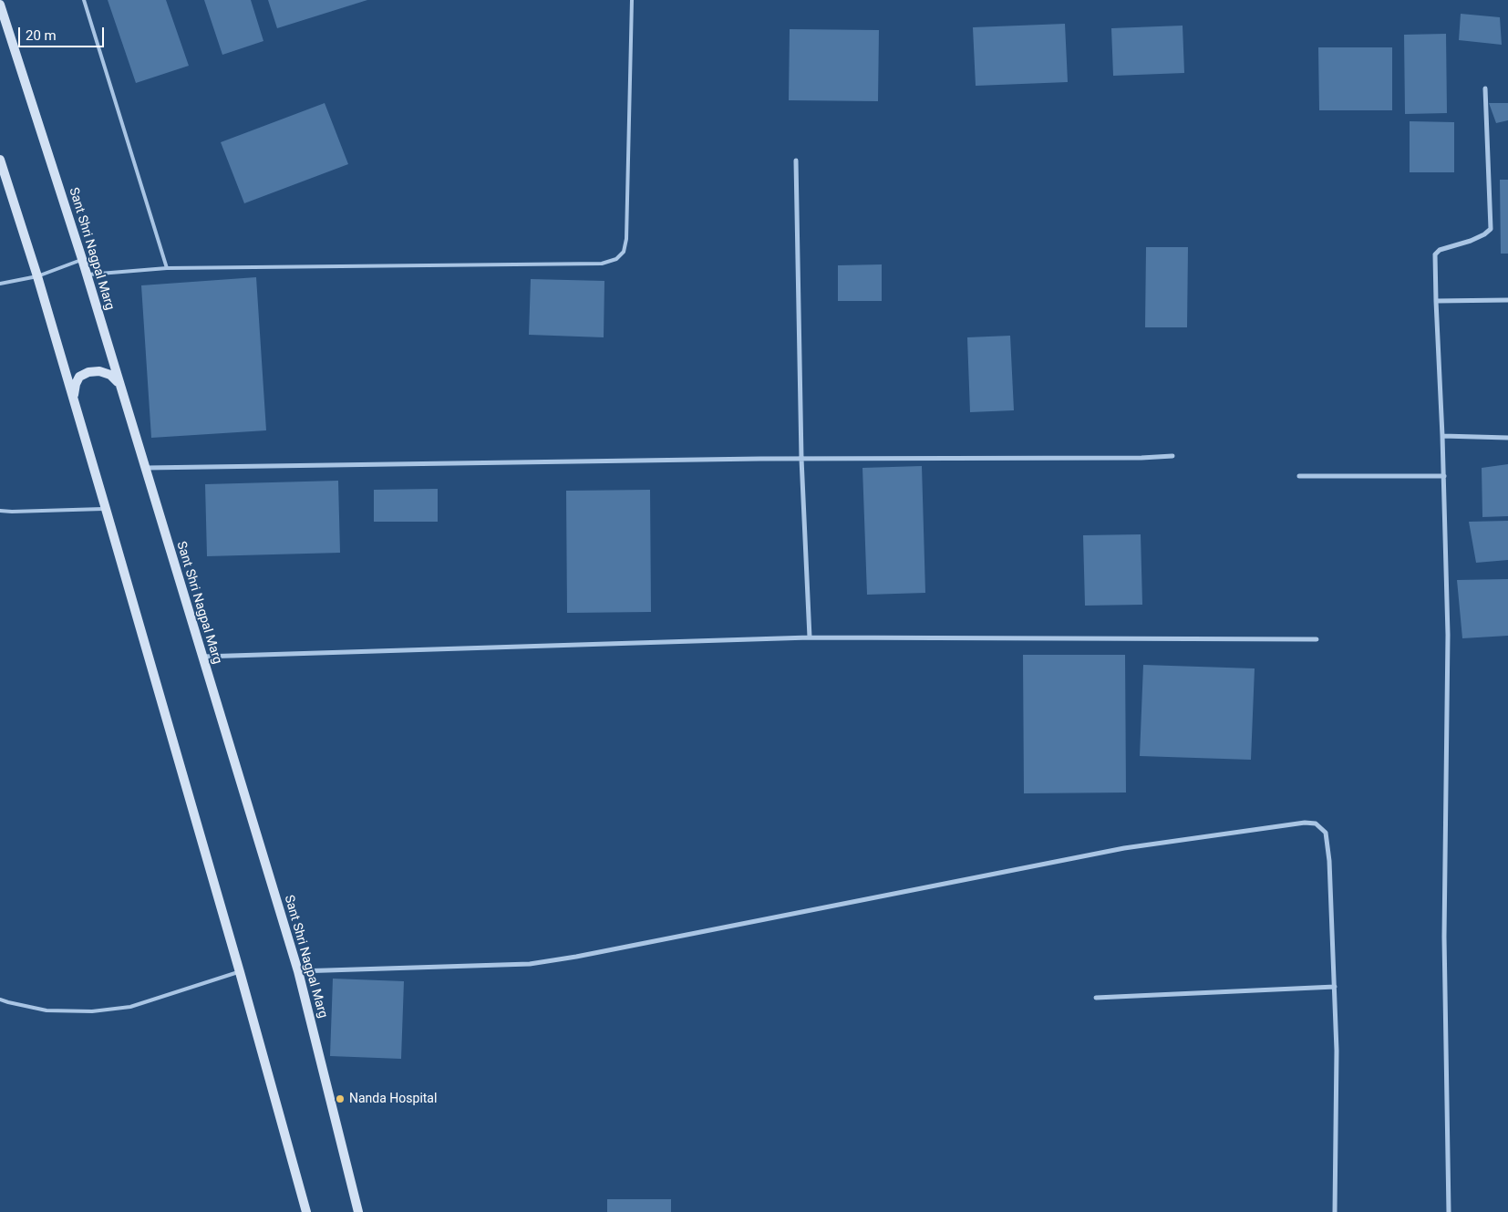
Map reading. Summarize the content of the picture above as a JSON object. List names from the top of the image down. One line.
{"streets":{"main road":["Sant Shri Nagpal Marg"]},"places":["Nanda Hospital"],"scale_bar":"20 m"}
